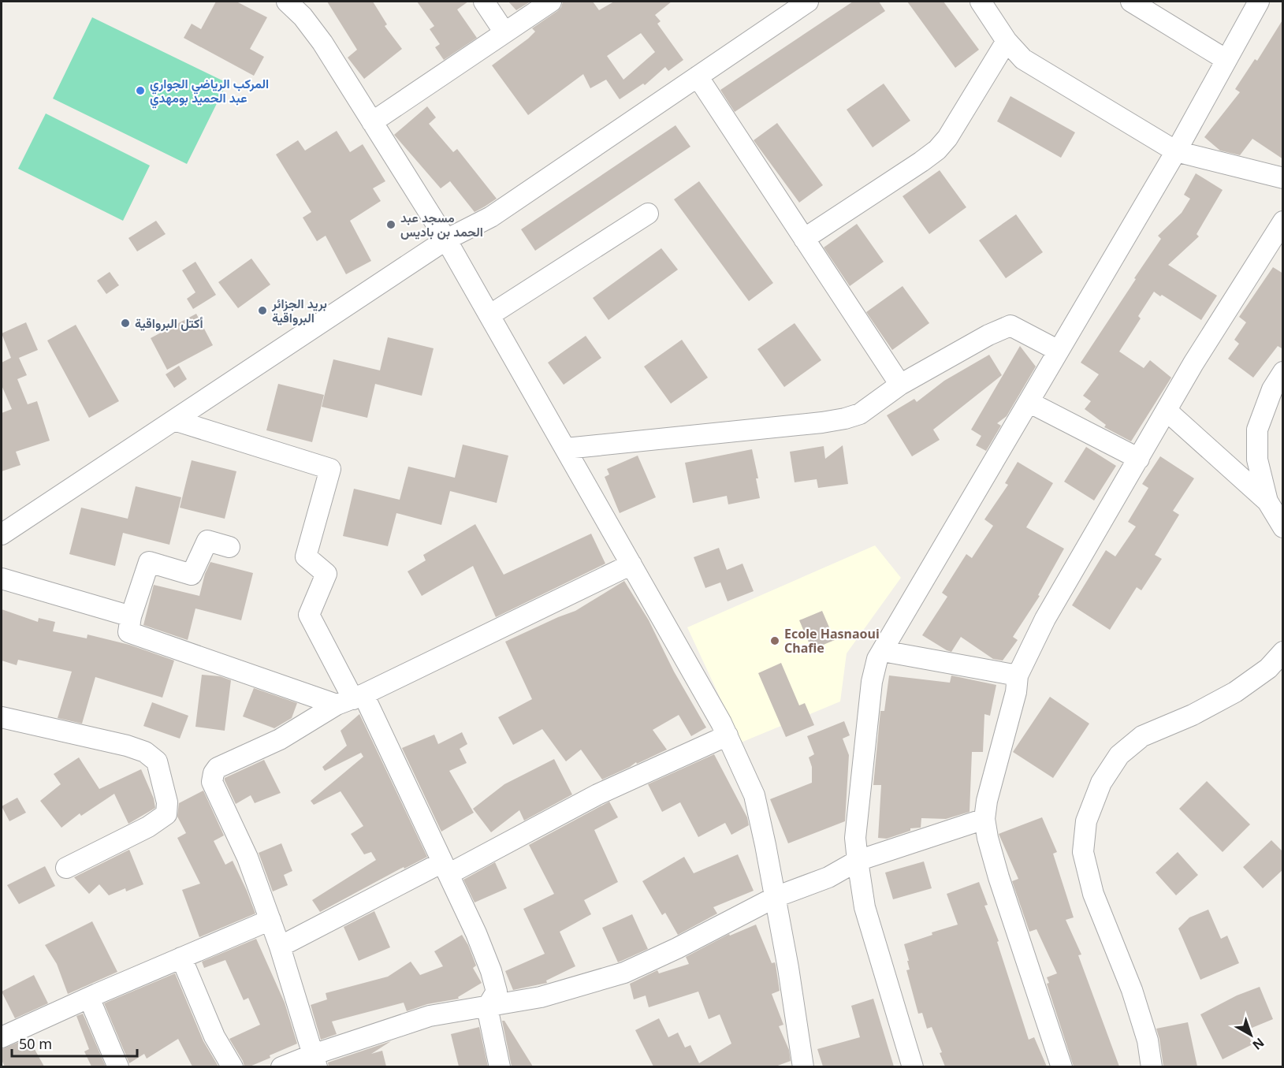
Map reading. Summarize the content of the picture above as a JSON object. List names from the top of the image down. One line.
{"places":["المركب الرياضي الجواري عبد الحميد بومهدي","مسجد عبد الحمد بن باديس","بريد الجزائر البرواقية","أكتل البرواقية","Ecole Hasnaoui Chafie"],"scale_bar":"50 m","north":"bottom right"}
